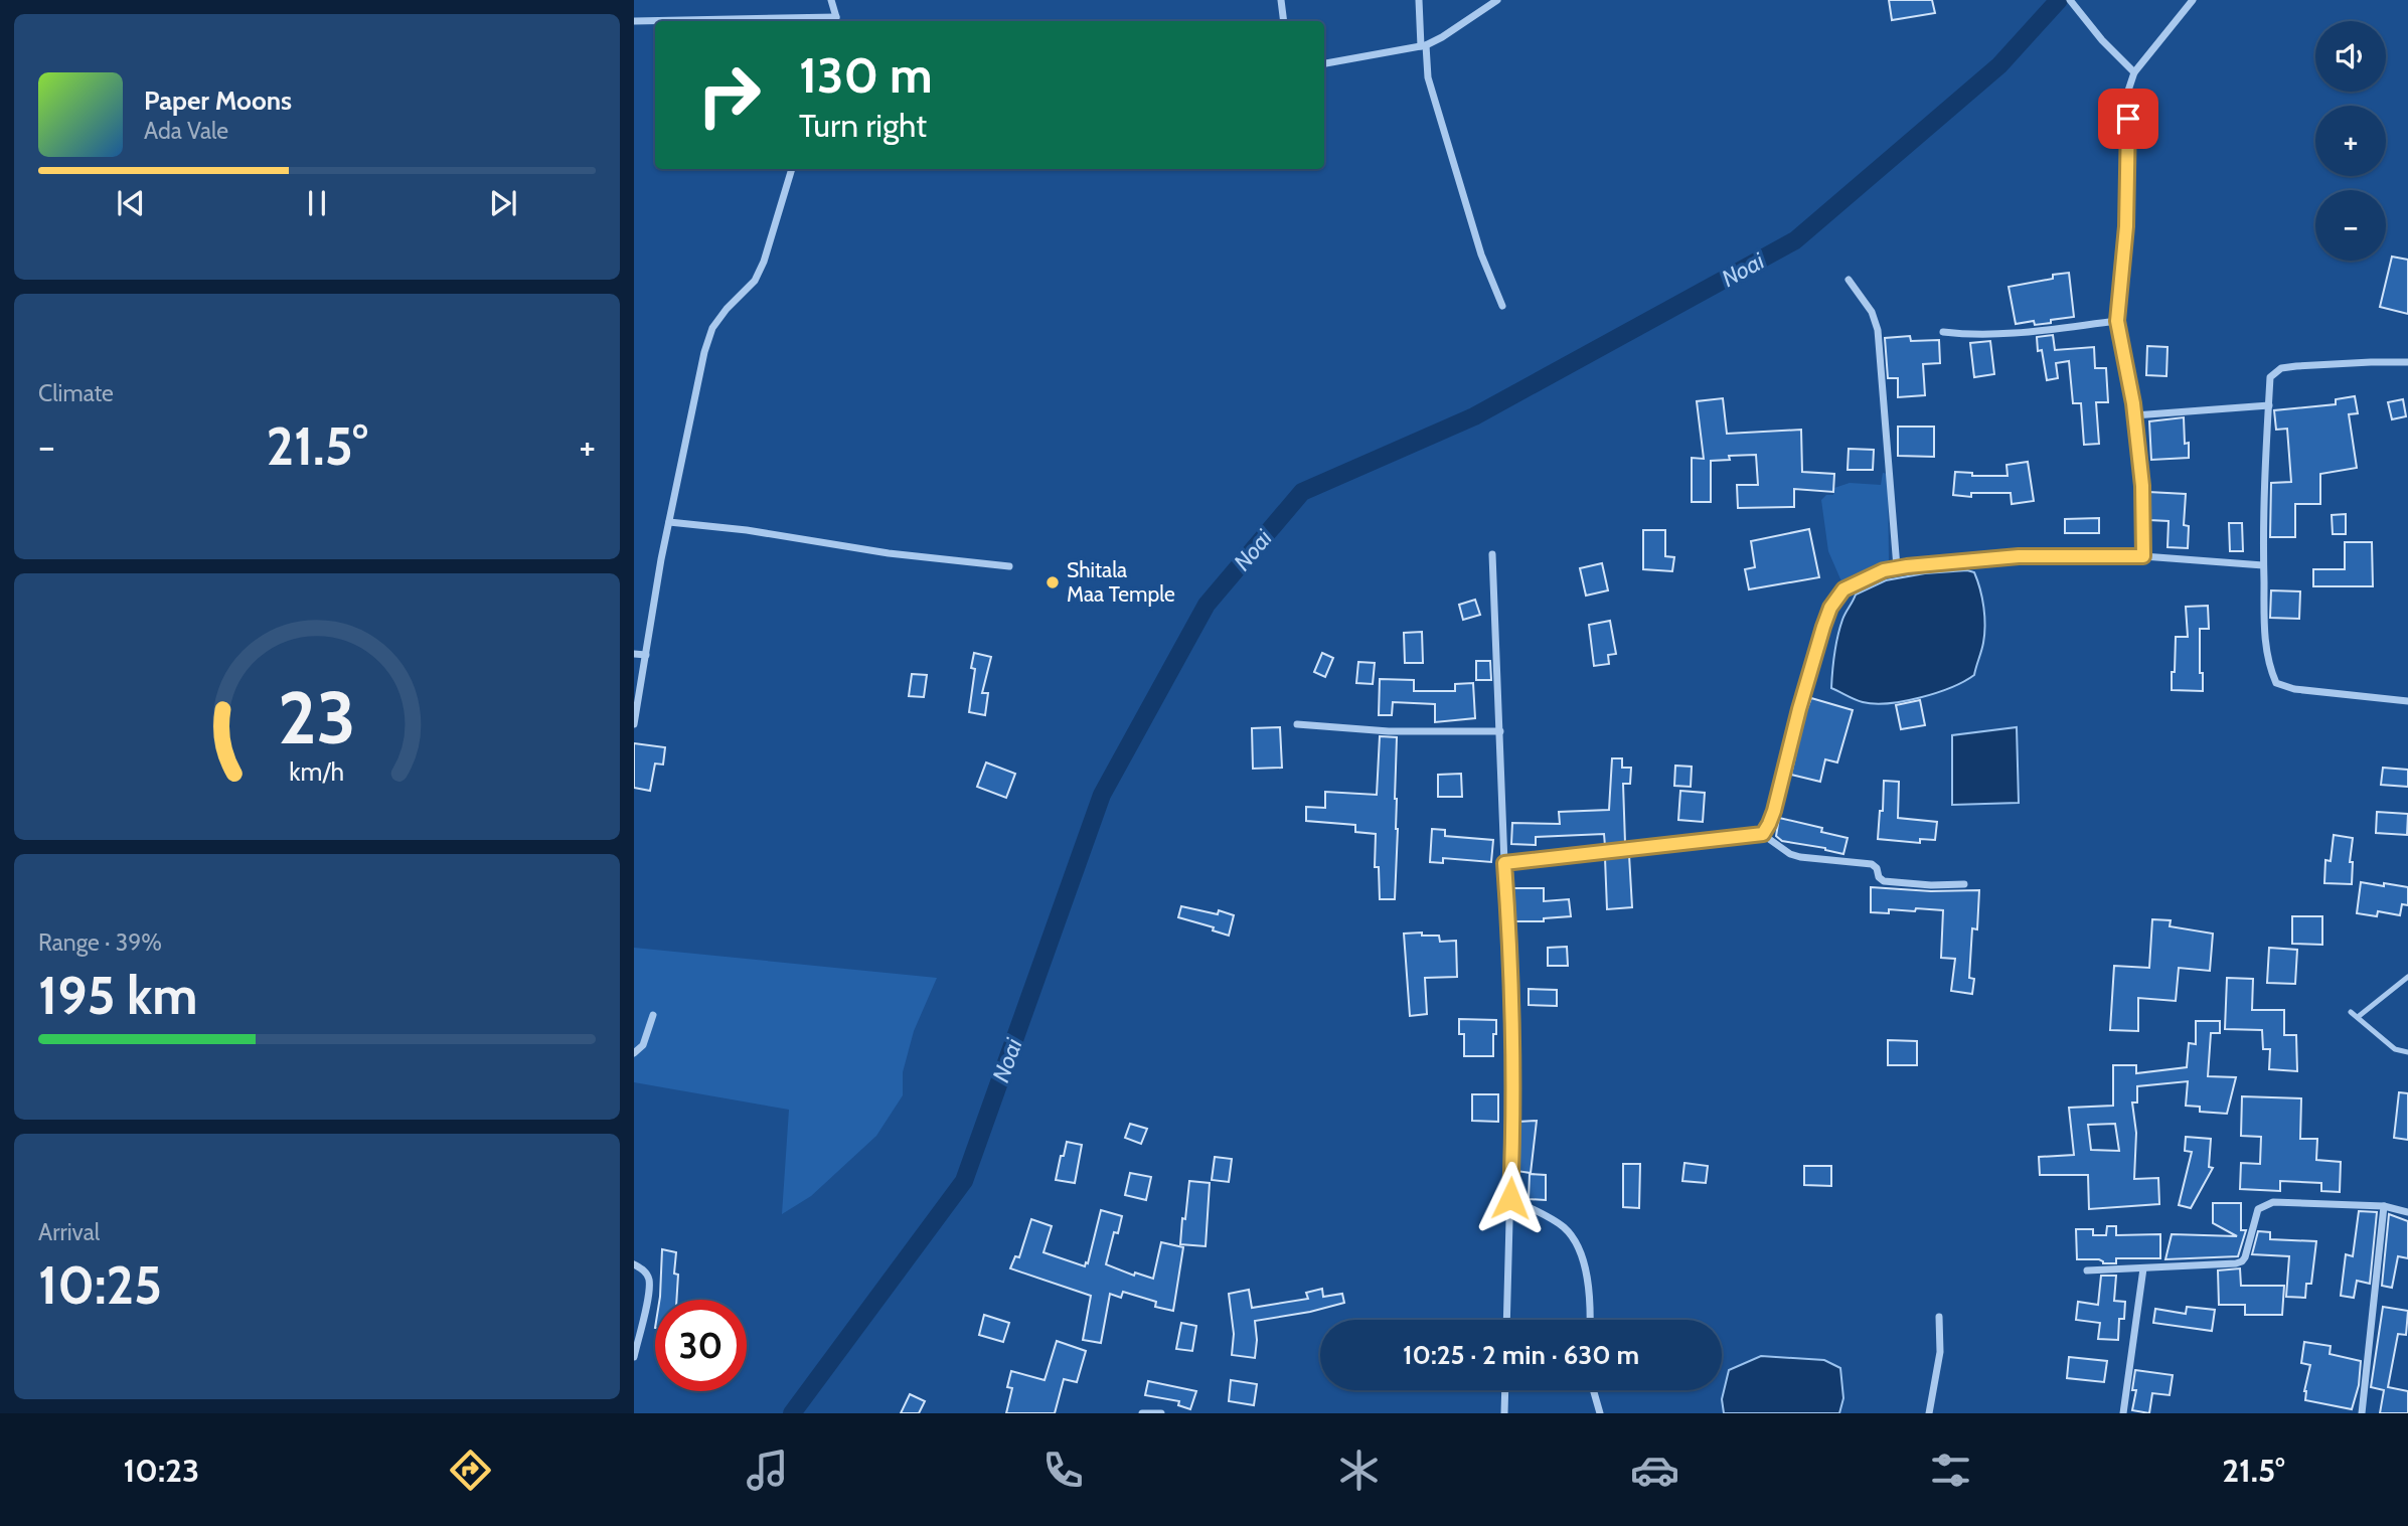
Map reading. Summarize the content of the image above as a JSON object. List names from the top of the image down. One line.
{"water":["Noai"],"places":["Shitala Maa Temple"],"page":{"map_buttons":["+","−"],"turn":["130 m","Turn right"],"song":["Paper Moons","Ada Vale"],"tile":["Climate",["Range · 39%","195 km"],["Arrival","10:25"]],"heat":["−","21.5°","+"],"limit":"30","trip":"10:25 · 2 min · 630 m","tabs":["10:23","21.5°"],"gauge":["23","km/h"]}}
